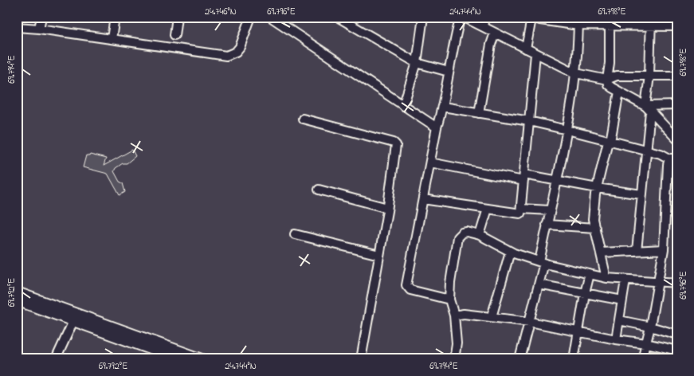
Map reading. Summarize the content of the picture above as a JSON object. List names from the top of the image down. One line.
{"coordinates":["24.746°N","69.796°E","24.744°N","69.798°E","69.794°E","69.792°E"]}
